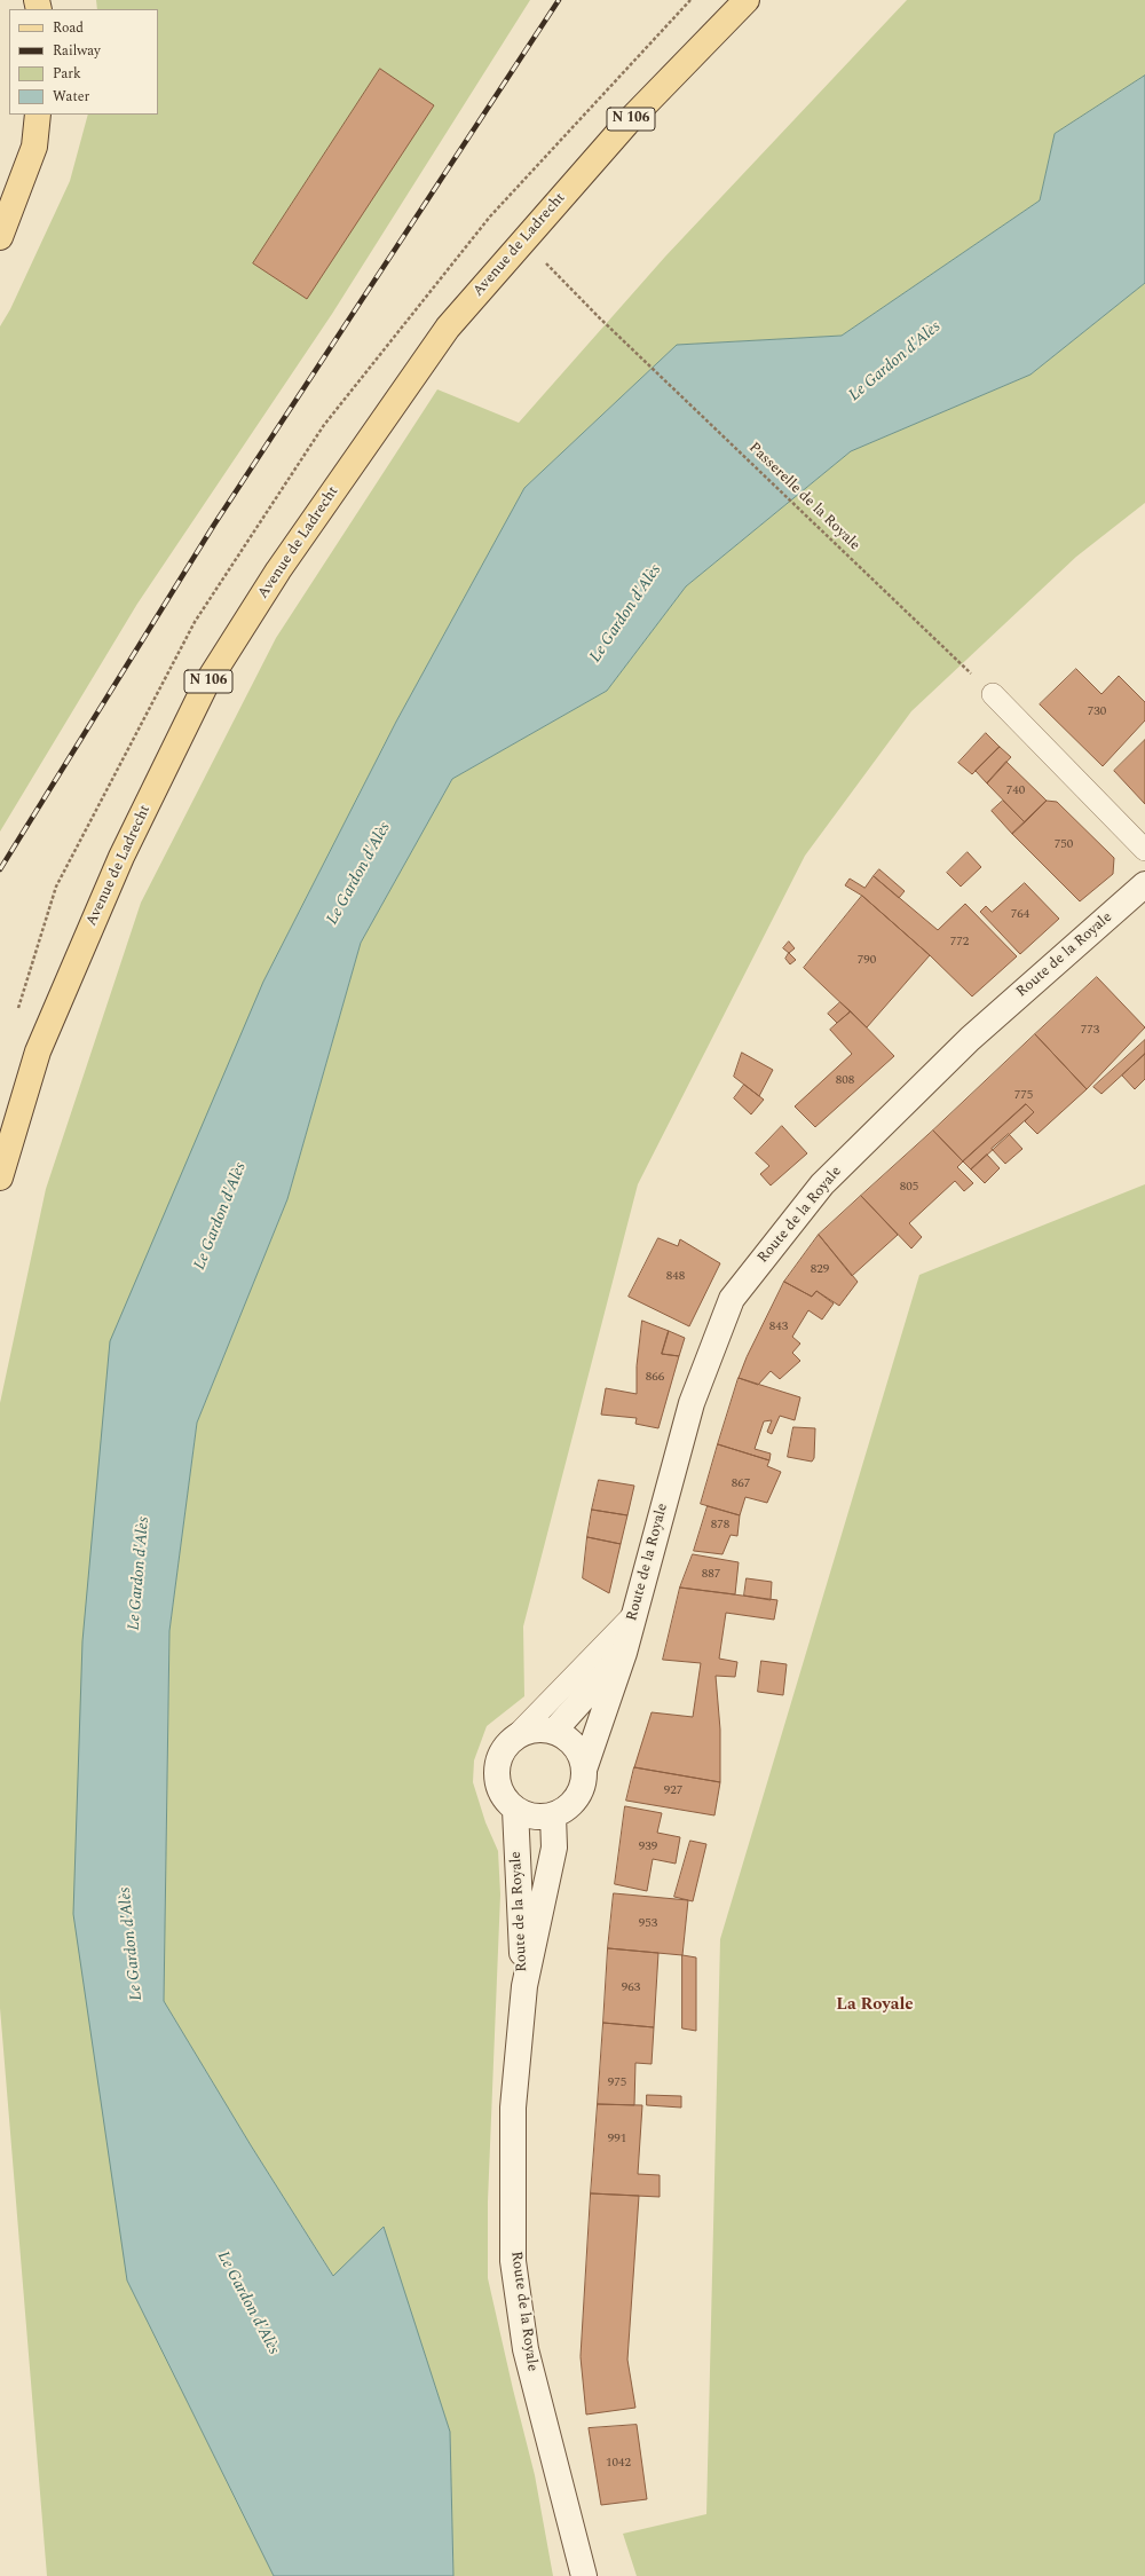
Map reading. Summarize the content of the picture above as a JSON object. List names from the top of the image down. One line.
{"streets":{"main road":["N 106","Avenue de Ladrecht","Route de la Royale"],"path":["Passerelle de la Royale"]},"districts":["La Royale"],"water":["Le Gardon d'Alès"],"house_numbers":["730","740","750","764","772","790","773","808","775","805","829","848","843","866","867","878","887","927","939","953","963","975","991","1042"],"legend":["Road","Railway","Park","Water"]}
